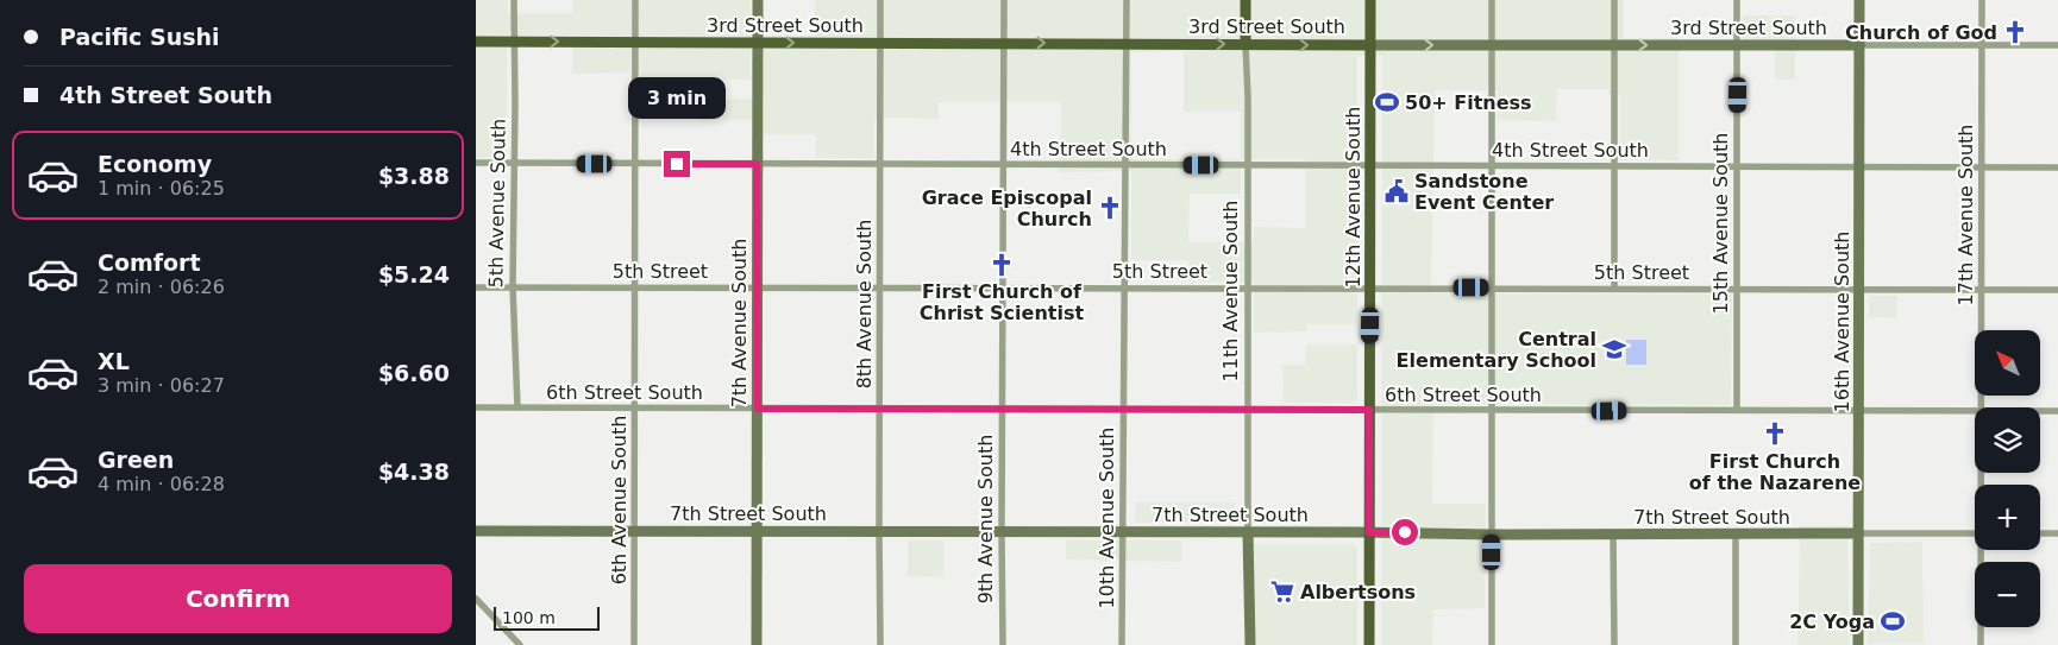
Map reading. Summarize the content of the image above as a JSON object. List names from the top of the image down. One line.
{"streets":{"main road":["3rd Street South","12th Avenue South"],"street":["4th Street South","5th Avenue South","17th Avenue South","15th Avenue South","5th Street","11th Avenue South","8th Avenue South","16th Avenue South","7th Avenue South","6th Street South","6th Avenue South","7th Street South","10th Avenue South","9th Avenue South"]},"crossings":[["3rd Street South","12th Avenue South"],["3rd Street South","5th Avenue South"],["3rd Street South","17th Avenue South"],["3rd Street South","15th Avenue South"],["3rd Street South","11th Avenue South"],["3rd Street South","8th Avenue South"],["3rd Street South","16th Avenue South"],["3rd Street South","7th Avenue South"],["3rd Street South","6th Avenue South"],["3rd Street South","10th Avenue South"],["3rd Street South","9th Avenue South"],["4th Street South","12th Avenue South"],["4th Street South","5th Avenue South"],["4th Street South","17th Avenue South"],["4th Street South","15th Avenue South"],["4th Street South","11th Avenue South"],["4th Street South","8th Avenue South"],["4th Street South","16th Avenue South"],["4th Street South","7th Avenue South"],["4th Street South","6th Avenue South"],["4th Street South","10th Avenue South"],["4th Street South","9th Avenue South"],["12th Avenue South","5th Street"],["12th Avenue South","6th Street South"],["12th Avenue South","7th Street South"],["5th Avenue South","5th Street"],["5th Avenue South","6th Street South"],["17th Avenue South","5th Street"],["15th Avenue South","5th Street"],["15th Avenue South","6th Street South"],["5th Street","11th Avenue South"],["5th Street","8th Avenue South"],["5th Street","16th Avenue South"],["5th Street","7th Avenue South"],["5th Street","6th Avenue South"],["5th Street","10th Avenue South"],["5th Street","9th Avenue South"],["11th Avenue South","6th Street South"],["11th Avenue South","7th Street South"],["8th Avenue South","6th Street South"],["8th Avenue South","7th Street South"],["16th Avenue South","6th Street South"],["16th Avenue South","7th Street South"],["7th Avenue South","6th Street South"],["7th Avenue South","7th Street South"],["6th Street South","6th Avenue South"],["6th Street South","10th Avenue South"],["6th Street South","9th Avenue South"],["6th Avenue South","7th Street South"],["7th Street South","10th Avenue South"],["7th Street South","9th Avenue South"]],"one_way":["3rd Street South"],"places":{"church":["Church of God","Grace Episcopal Church","First Church of Christ Scientist","First Church of the Nazarene"],"sports":["50+ Fitness","2C Yoga"],"public building":["Sandstone Event Center"],"school or university":["Central Elementary School"],"supermarket":["Albertsons"]},"scale_bar":"100 m","north":"top left","page":{"banner":["Pacific Sushi","4th Street South"],"bubble":"3 min","list":[{"name":"Economy","note":"1 min · 06:25","value":"$3.88"},{"name":"Comfort","note":"2 min · 06:26","value":"$5.24"},{"name":"XL","note":"3 min · 06:27","value":"$6.60"},{"name":"Green","note":"4 min · 06:28","value":"$4.38"}],"map_buttons":["+","−"],"buttons":"Confirm","scale":"100 m"}}
